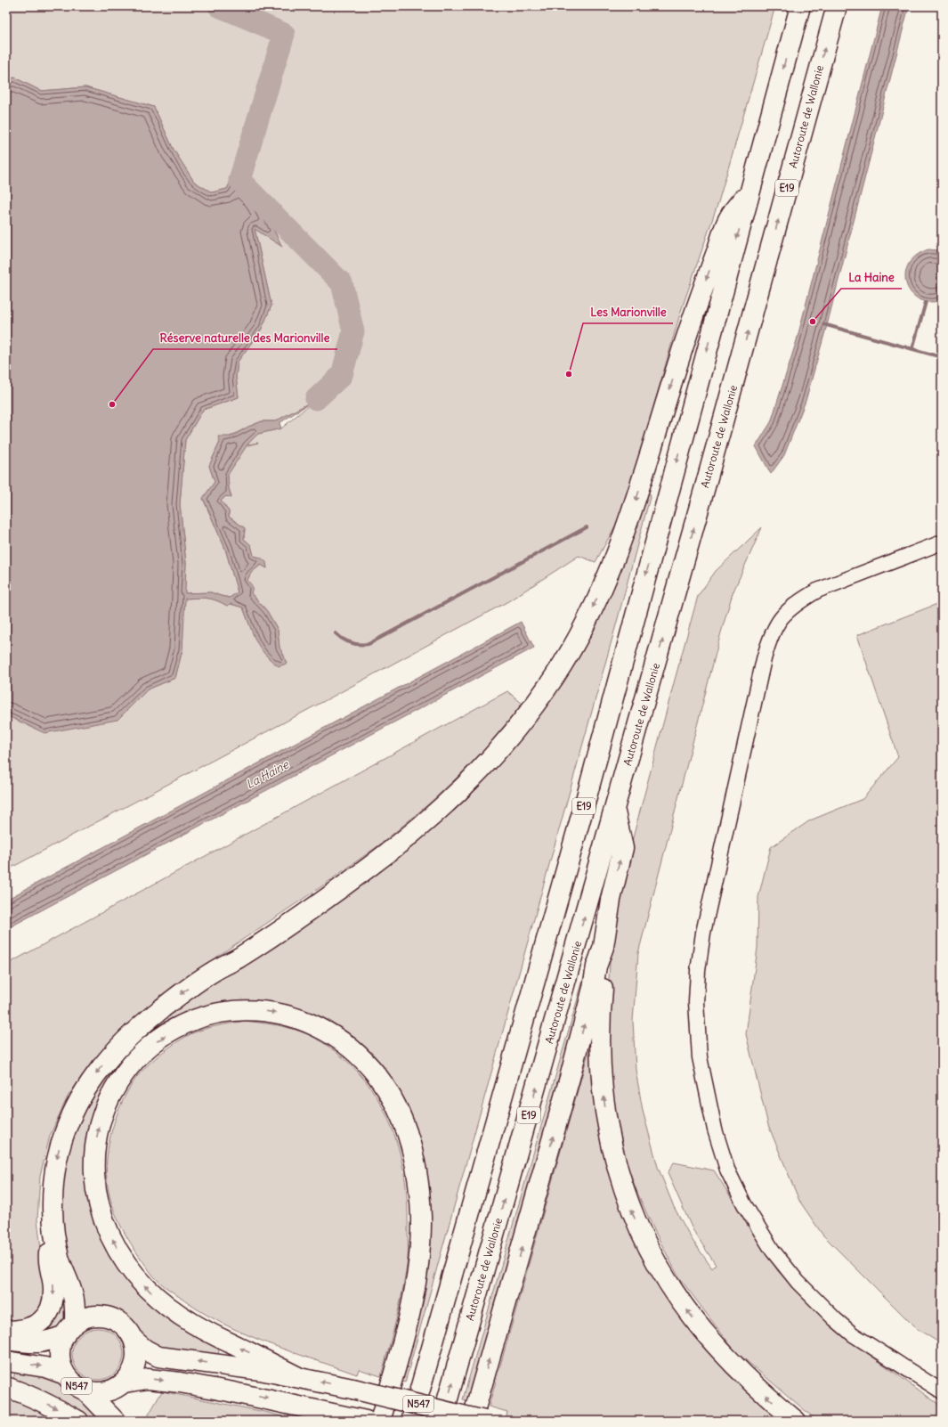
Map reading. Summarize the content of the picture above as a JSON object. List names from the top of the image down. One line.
{"streets":{"main road":["Autoroute de Wallonie","E19","N547"]},"water":["La Haine"],"places":["La Haine","Les Marionville","Réserve naturelle des Marionville"]}
